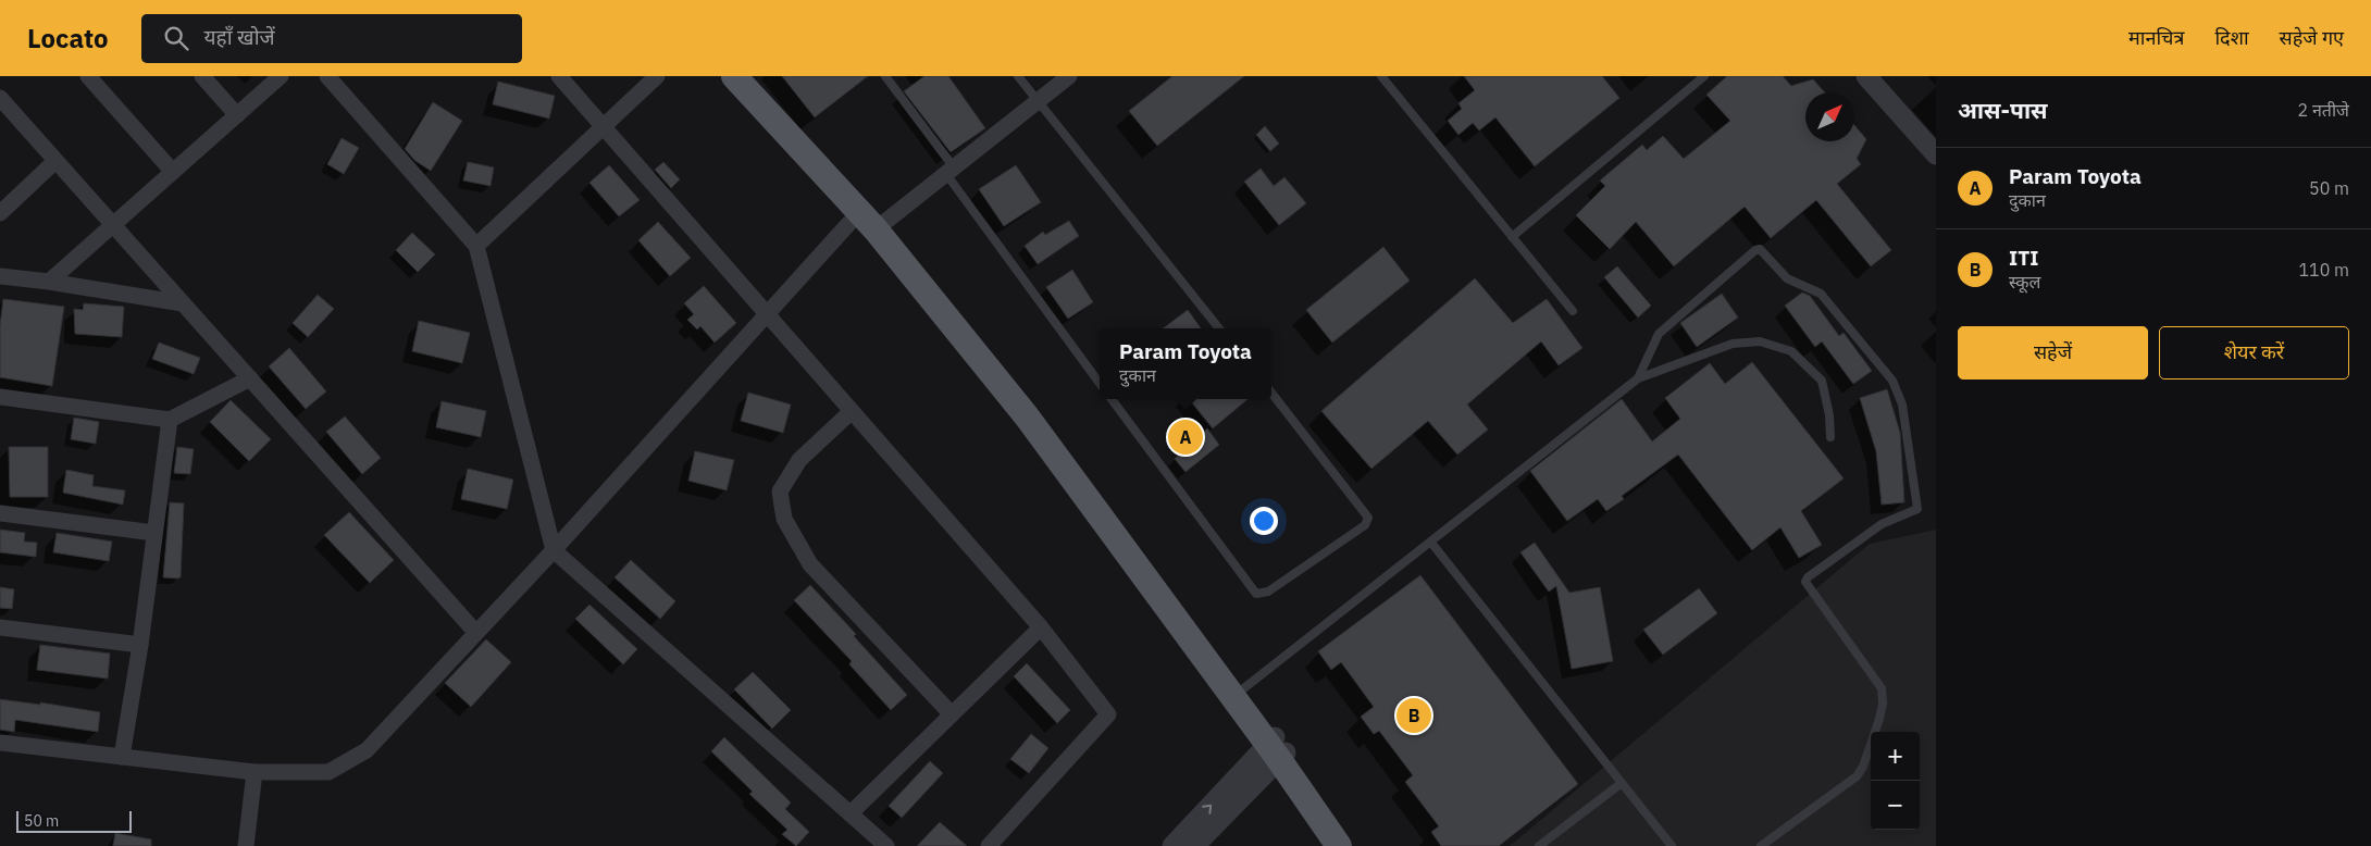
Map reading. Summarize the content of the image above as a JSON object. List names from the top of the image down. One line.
{"scale_bar":"50 m","north":"top right","page":{"header":"Locato","search":"यहाँ खोजें","nav":["मानचित्र","दिशा","सहेजे गए"],"heading":["आस-पास","2 नतीजे"],"list":[{"mark":"A","name":"Param Toyota","note":"दुकान","value":"50 m"},{"mark":"B","name":"ITI","note":"स्कूल","value":"110 m"}],"buttons":["सहेजें","शेयर करें"],"popup":["Param Toyota","दुकान"],"pins":["A","B"],"map_buttons":["+","−"],"scale":"50 m"}}
